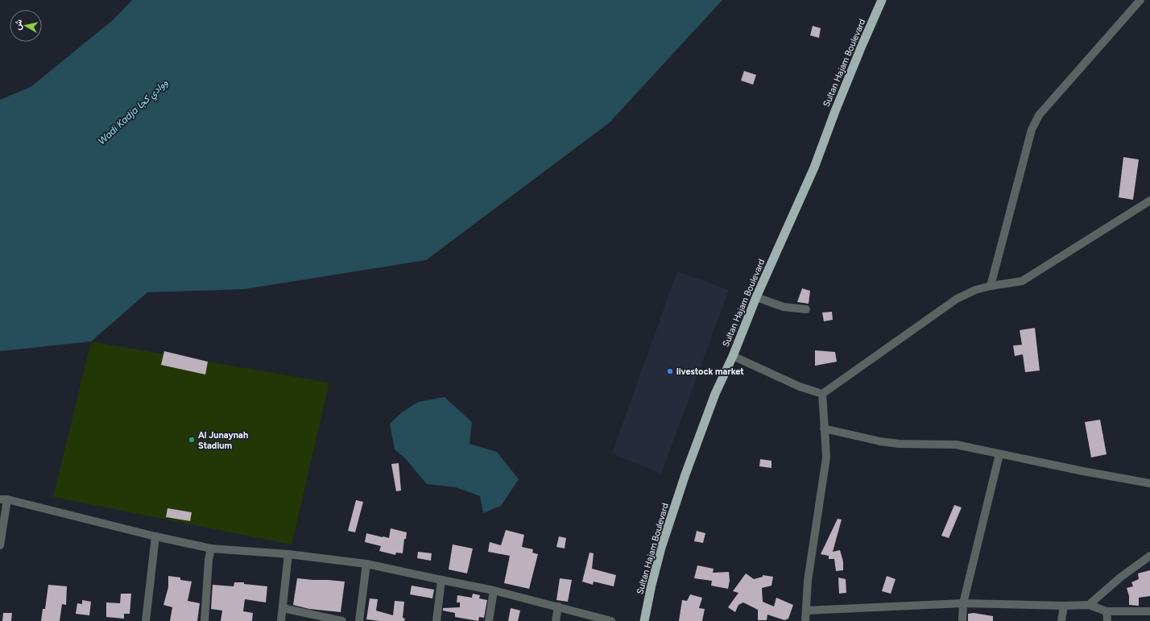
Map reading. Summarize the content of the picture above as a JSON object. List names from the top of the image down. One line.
{"streets":{"highway":["Sultan Hajam Boulevard"]},"water":["Wadi Kadja ووادي كجا"],"places":["livestock market","Al Junaynah Stadium"],"north":"left"}
